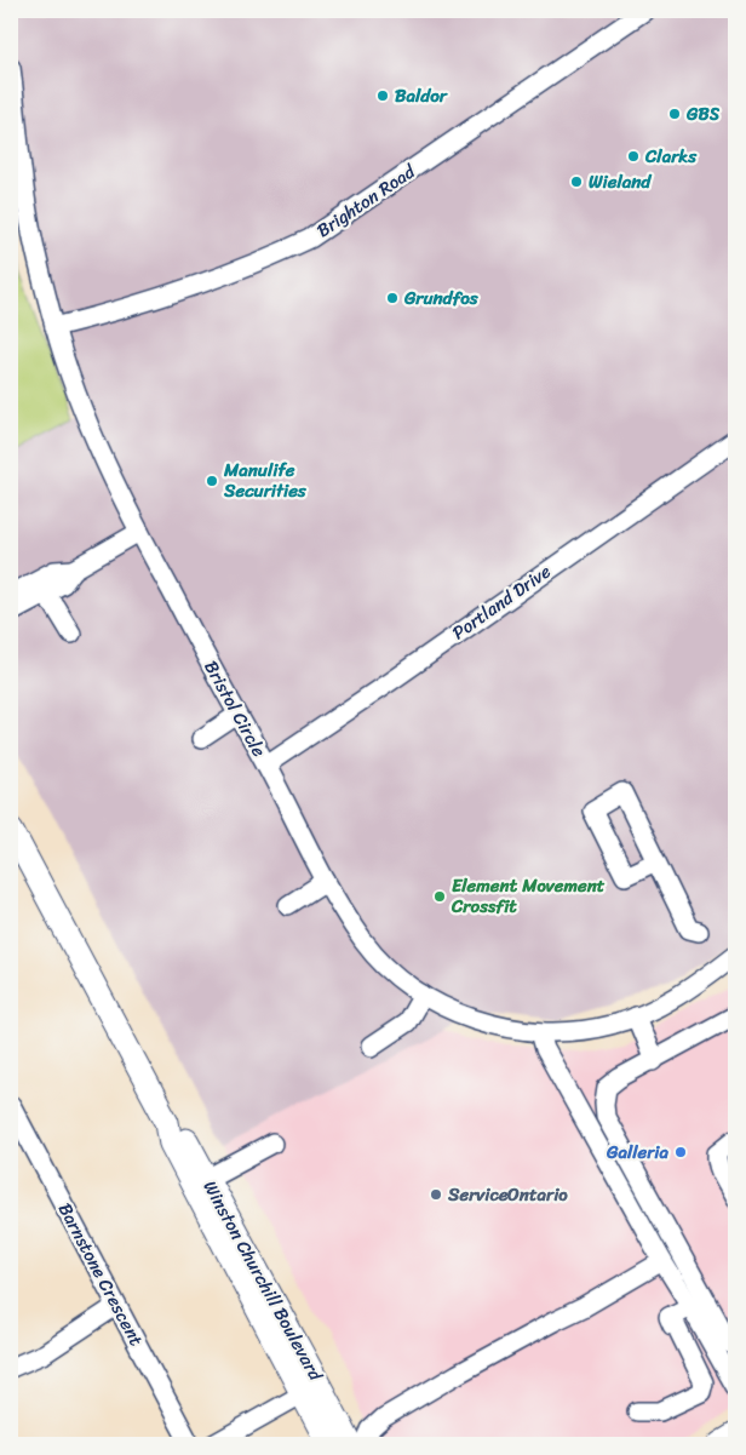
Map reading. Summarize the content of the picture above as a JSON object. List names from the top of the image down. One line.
{"streets":{"main road":["Winston Churchill Boulevard"],"street":["Brighton Road","Portland Drive","Bristol Circle","Barnstone Crescent"]},"crossings":[["Brighton Road","Bristol Circle"],["Portland Drive","Bristol Circle"]],"places":["Baldor","GBS","Clarks","Wieland","Grundfos","Manulife Securities","Element Movement Crossfit","Galleria","ServiceOntario"]}
